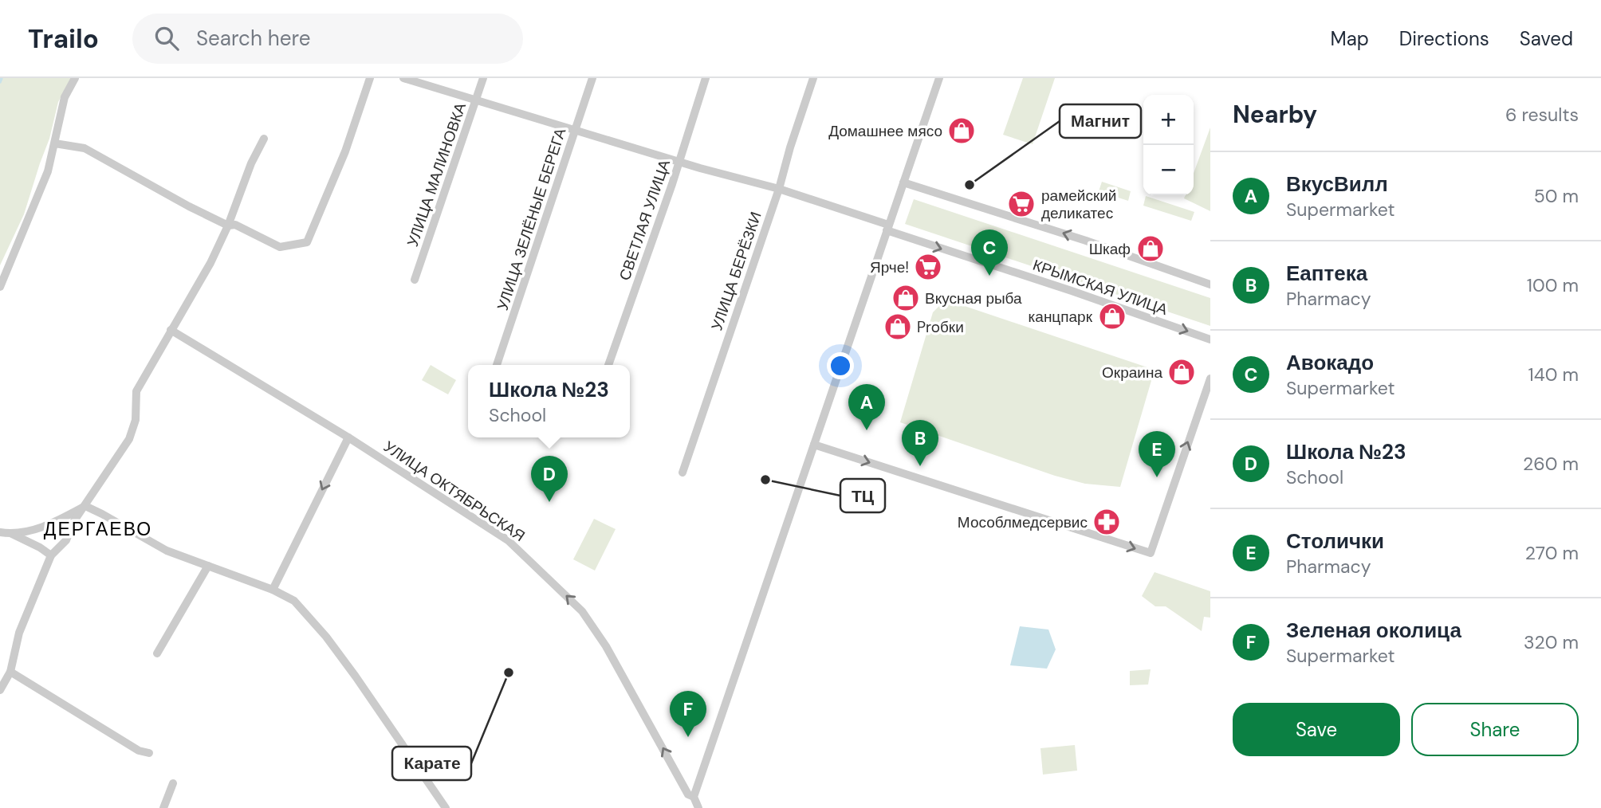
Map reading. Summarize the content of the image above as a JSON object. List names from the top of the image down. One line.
{"streets":{"street":["УЛИЦА МАЛИНОВКА","УЛИЦА ЗЕЛЁНЫЕ БЕРЕГА","СВЕТЛАЯ УЛИЦА","УЛИЦА БЕРЁЗКИ","КРЫМСКАЯ УЛИЦА","УЛИЦА ОКТЯБРЬСКАЯ"]},"crossings":[["УЛИЦА МАЛИНОВКА","КРЫМСКАЯ УЛИЦА"],["УЛИЦА ЗЕЛЁНЫЕ БЕРЕГА","КРЫМСКАЯ УЛИЦА"],["СВЕТЛАЯ УЛИЦА","КРЫМСКАЯ УЛИЦА"],["УЛИЦА БЕРЁЗКИ","КРЫМСКАЯ УЛИЦА"]],"one_way":["УЛИЦА ОКТЯБРЬСКАЯ"],"districts":["ДЕРГАЕВО"],"places":{"shop":["Домашнее мясо","Шкаф","Вкусная рыба","канцпарк","Proбки","Окраина"],"other":["Магнит","ТЦ","Карате"],"supermarket":["рамейский деликатес","Ярче!"],"pharmacy":["Мособлмедсервис"]},"page":{"header":"Trailo","search":"Search here","nav":["Map","Directions","Saved"],"heading":["Nearby","6 results"],"map_buttons":["+","−"],"list":[{"mark":"A","name":"ВкусВилл","note":"Supermarket","value":"50 m"},{"mark":"B","name":"Еаптека","note":"Pharmacy","value":"100 m"},{"mark":"C","name":"Авокадо","note":"Supermarket","value":"140 m"},{"mark":"D","name":"Школа №23","note":"School","value":"260 m"},{"mark":"E","name":"Столички","note":"Pharmacy","value":"270 m"},{"mark":"F","name":"Зеленая околица","note":"Supermarket","value":"320 m"}],"pins":["C","A","B","E","D","F"],"popup":["Школа №23","School"],"buttons":["Save","Share"]}}
